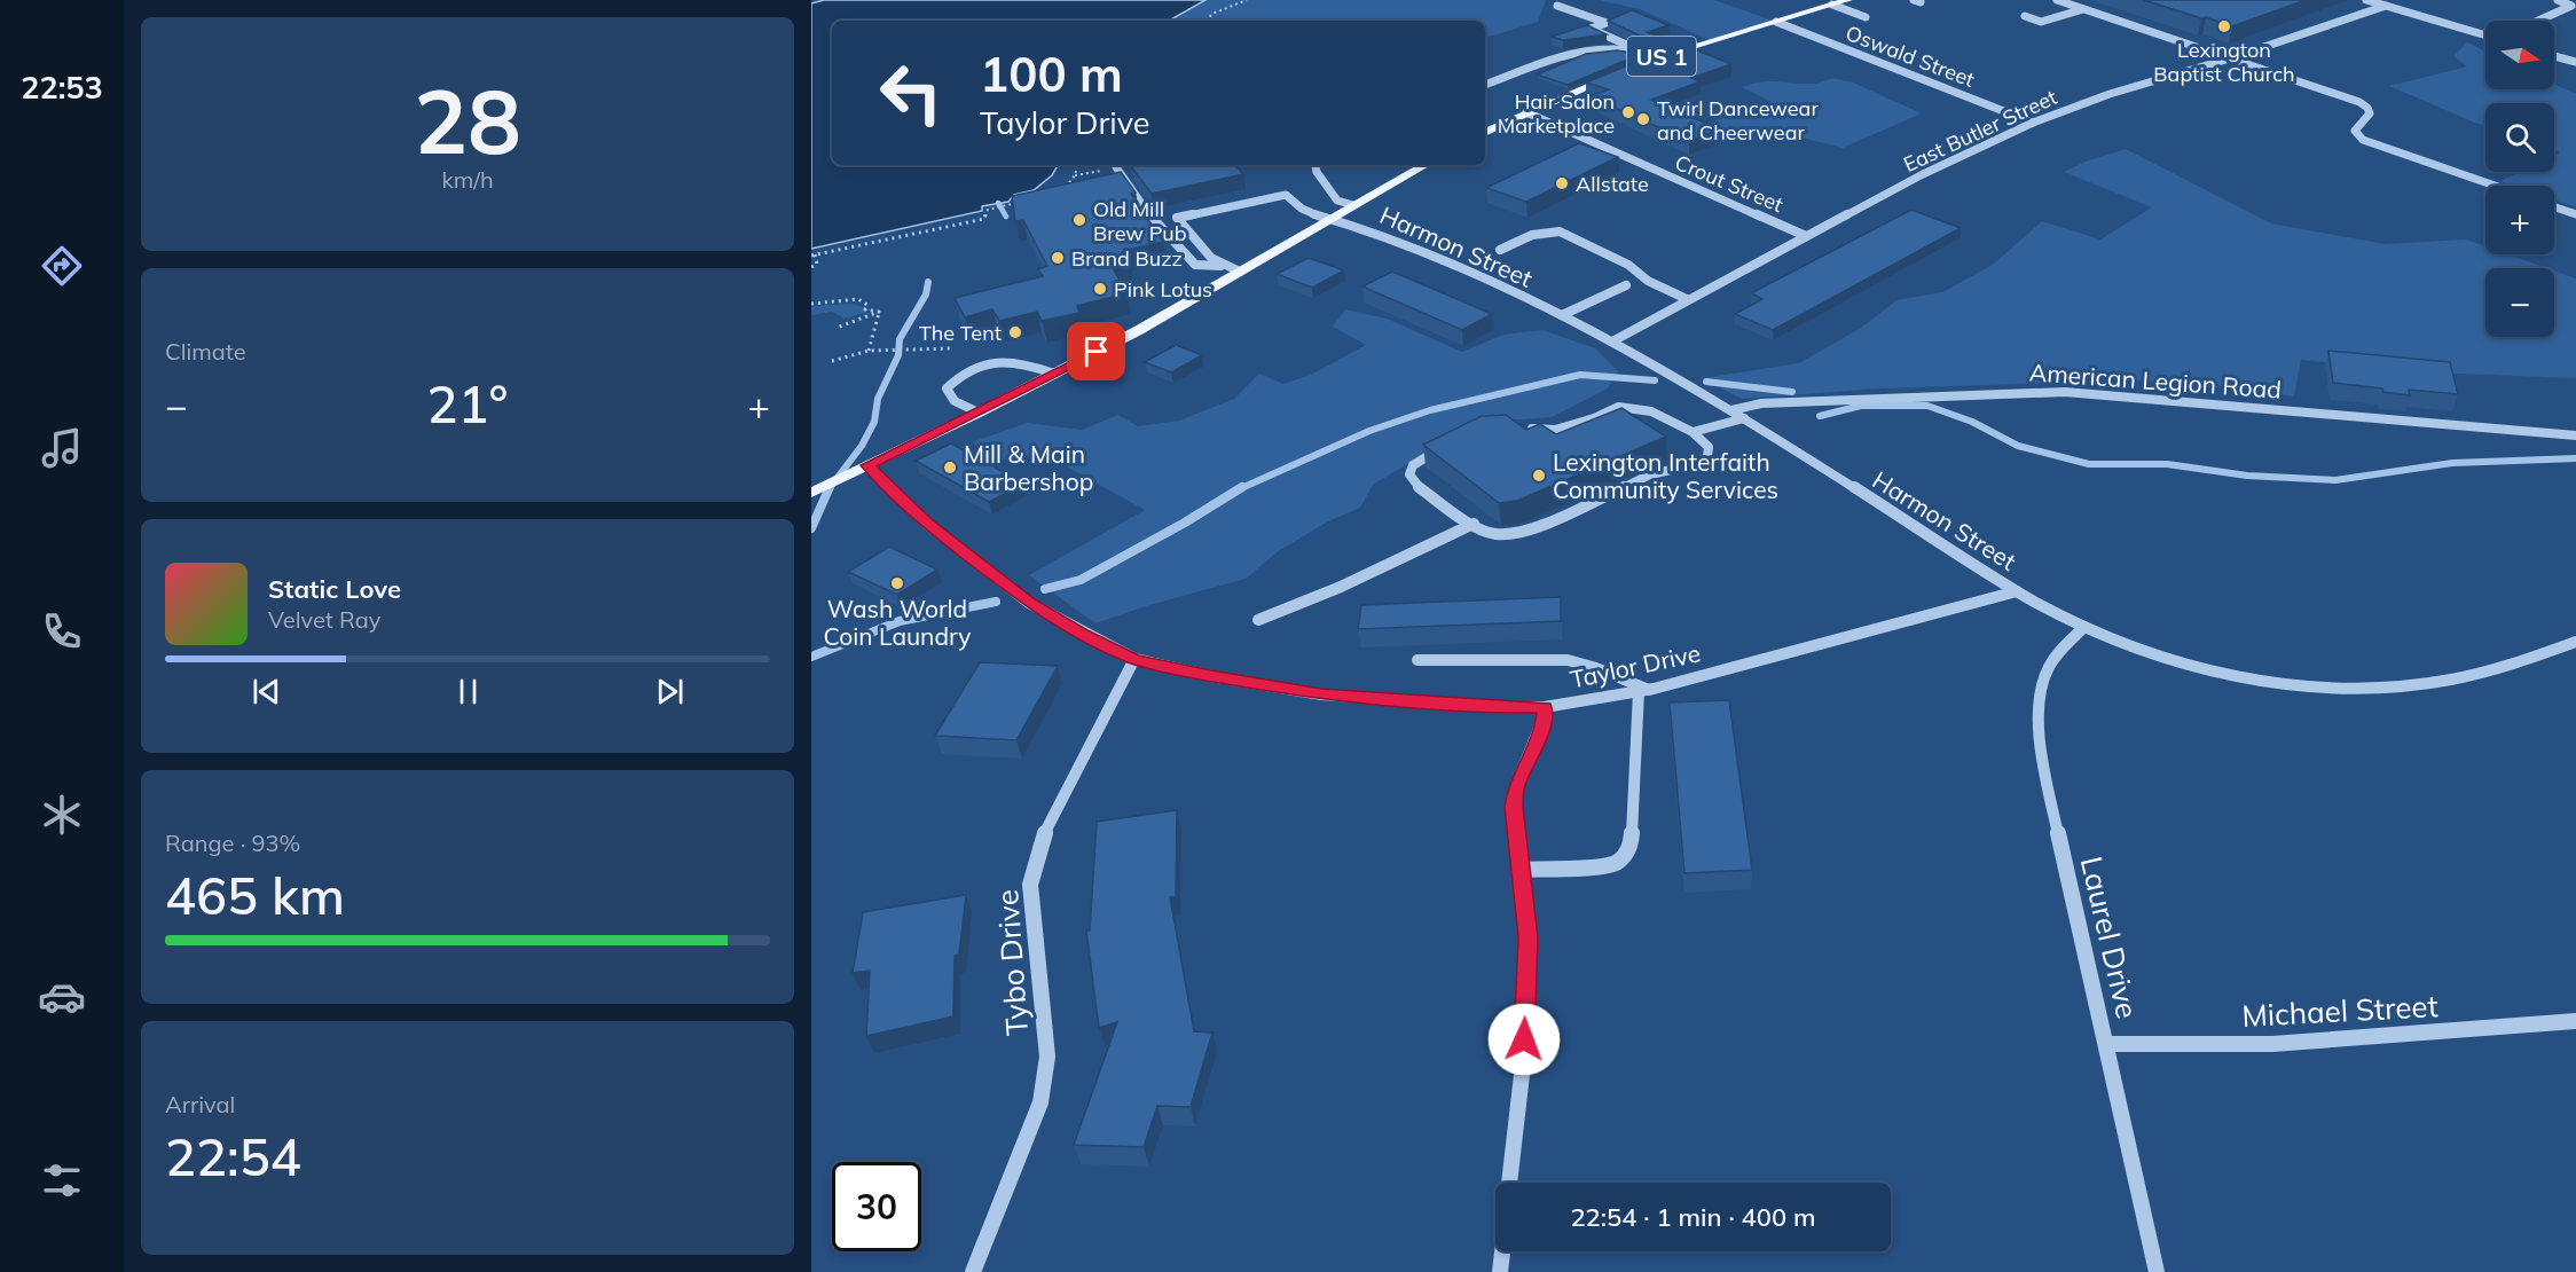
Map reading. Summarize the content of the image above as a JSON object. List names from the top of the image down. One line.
{"streets":{"main road":["US 1"],"street":["Oswald Street","East Butler Street","Crout Street","Harmon Street","American Legion Road","Taylor Drive","Laurel Drive","Tybo Drive","Michael Street"]},"crossings":[["US 1","Oswald Street"],["US 1","Crout Street"],["Oswald Street","East Butler Street"],["East Butler Street","Crout Street"],["East Butler Street","Harmon Street"],["Harmon Street","American Legion Road"],["Harmon Street","Taylor Drive"],["Harmon Street","Laurel Drive"],["Taylor Drive","Tybo Drive"],["Laurel Drive","Michael Street"]],"places":["Lexington Baptist Church","Hair Salon Marketplace","Twirl Dancewear and Cheerwear","Allstate","Old Mill Brew Pub","Brand Buzz","Pink Lotus","The Tent","Mill & Main Barbershop","Lexington Interfaith Community Services","Wash World Coin Laundry"],"north":"right","page":{"tabs":"22:53","tile":[["28","km/h"],"Climate",["Range · 93%","465 km"],["Arrival","22:54"]],"map_buttons":["+","−"],"turn":["100 m","Taylor Drive"],"heat":["−","21°","+"],"song":["Static Love","Velvet Ray"],"limit":"30","trip":"22:54 · 1 min · 400 m"}}
